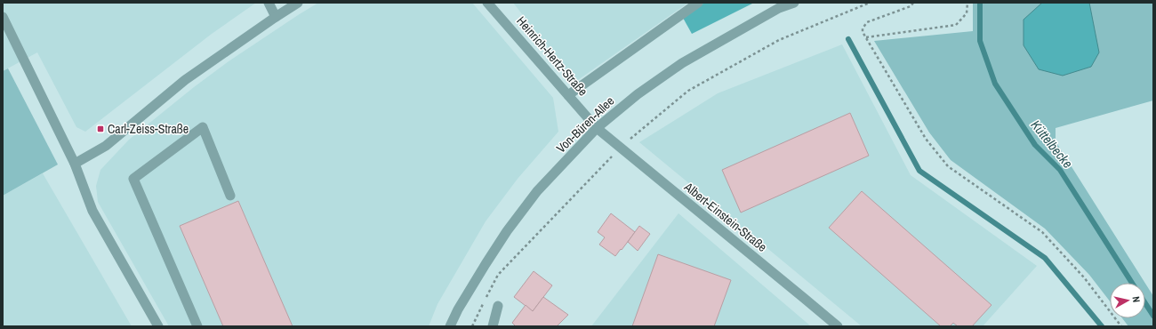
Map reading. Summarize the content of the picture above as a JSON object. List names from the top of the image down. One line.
{"streets":{"street":["Heinrich-Hertz-Straße","Von-Büren-Allee","Albert-Einstein-Straße"]},"crossings":[["Heinrich-Hertz-Straße","Von-Büren-Allee"],["Heinrich-Hertz-Straße","Albert-Einstein-Straße"],["Von-Büren-Allee","Albert-Einstein-Straße"]],"water":["Küttelbecke"],"places":{"transit":["Carl-Zeiss-Straße"]},"north":"right"}
